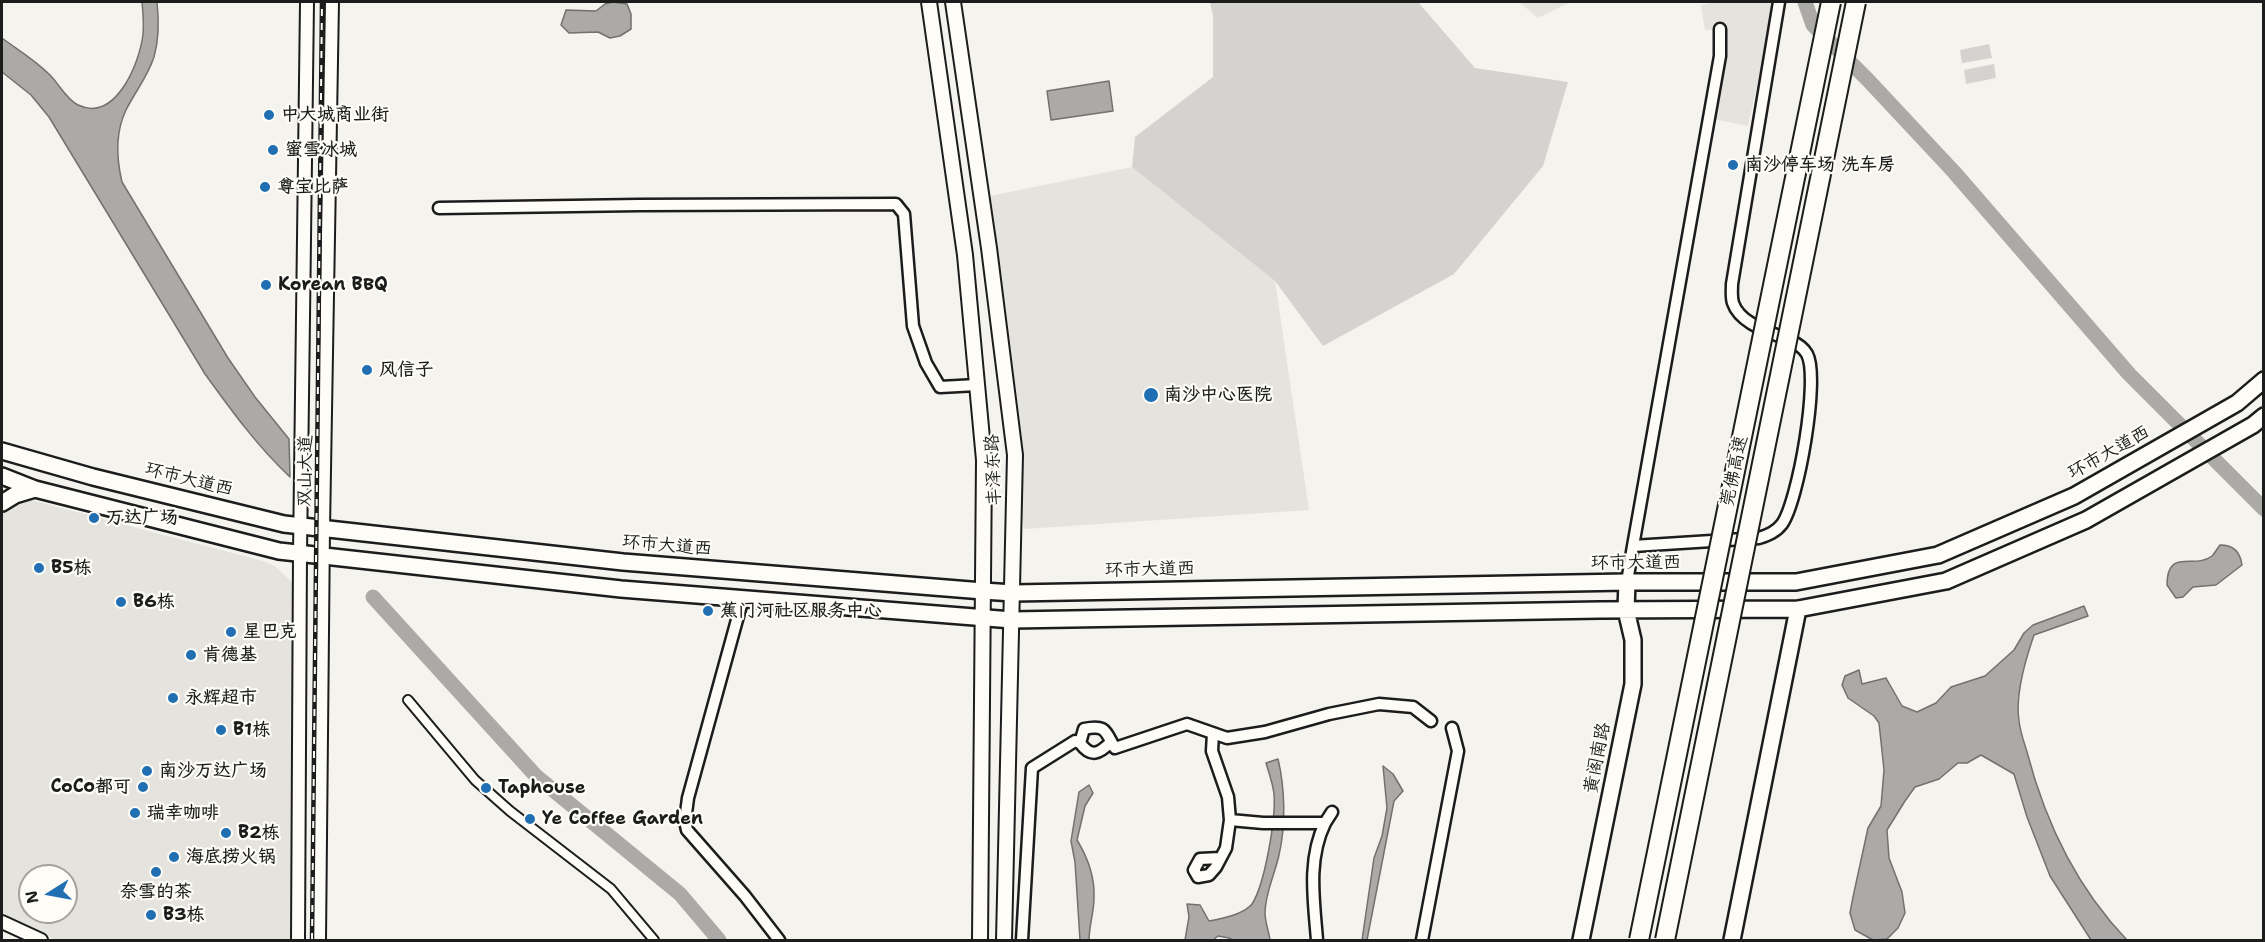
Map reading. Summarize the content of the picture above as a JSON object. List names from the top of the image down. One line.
{"streets":{"highway":["莞佛高速"],"main road":["环市大道西","丰泽东路","黄阁南路"],"street":["双山大道"]},"crossings":[["环市大道西","丰泽东路"],["环市大道西","双山大道"],["环市大道西","黄阁南路"]],"places":["中大城商业街","蜜雪冰城","南沙停车场 洗车房","尊宝比萨","Korean BBQ","风信子","南沙中心医院","万达广场","B5栋","B6栋","蕉门河社区服务中心","星巴克","肯德基","永辉超市","B1栋","南沙万达广场","CoCo都可","Taphouse","瑞幸咖啡","Ye Coffee Garden","B2栋","海底捞火锅","奈雪的茶","B3栋"],"north":"left"}
